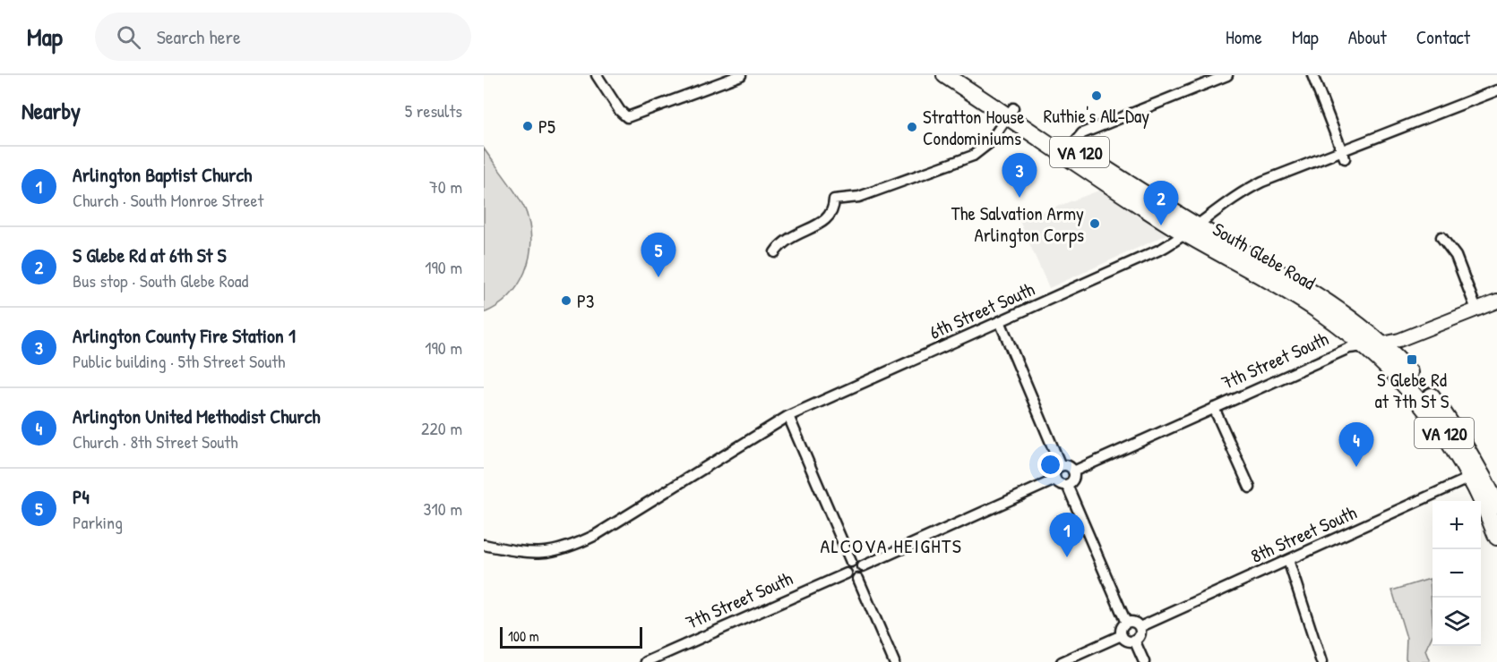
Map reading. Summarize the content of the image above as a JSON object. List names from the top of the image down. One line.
{"streets":{"main road":["VA 120","South Glebe Road"],"street":["6th Street South","7th Street South","8th Street South"]},"crossings":[["South Glebe Road","6th Street South"],["South Glebe Road","7th Street South"],["South Glebe Road","8th Street South"]],"districts":["ALCOVA HEIGHTS"],"places":{"other":["Ruthie's All-Day","P5","Stratton House Condominiums","The Salvation Army Arlington Corps","P3"],"transit":["S Glebe Rd at 7th St S"]},"scale_bar":"100 m","page":{"header":"Map","search":"Search here","nav":["Home","Map","About","Contact"],"heading":["Nearby","5 results"],"list":[{"mark":"1","name":"Arlington Baptist Church","note":"Church · South Monroe Street","value":"70 m"},{"mark":"2","name":"S Glebe Rd at 6th St S","note":"Bus stop · South Glebe Road","value":"190 m"},{"mark":"3","name":"Arlington County Fire Station 1","note":"Public building · 5th Street South","value":"190 m"},{"mark":"4","name":"Arlington United Methodist Church","note":"Church · 8th Street South","value":"220 m"},{"mark":"5","name":"P4","note":"Parking","value":"310 m"}],"pins":["3","2","5","4","1"],"map_buttons":["+","−"],"scale":"100 m"}}
